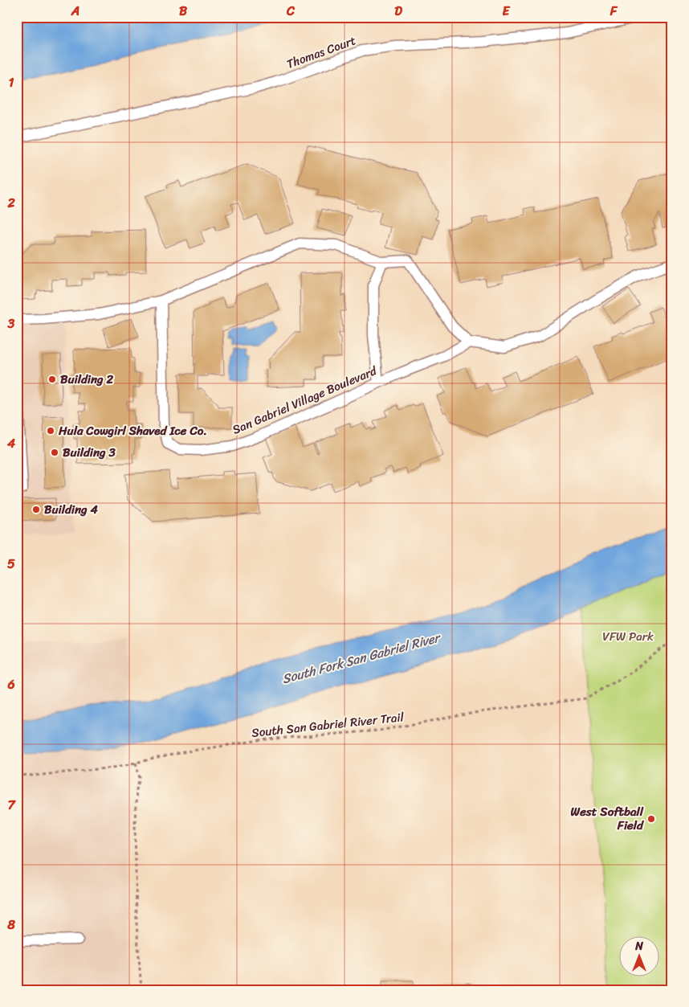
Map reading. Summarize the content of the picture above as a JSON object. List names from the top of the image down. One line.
{"streets":{"lane":["Thomas Court","San Gabriel Village Boulevard"],"path":["South San Gabriel River Trail"]},"water":["South Fork San Gabriel River"],"parks":["VFW Park"],"places":["Building 2","Hula Cowgirl Shaved Ice Co.","Building 3","Building 4","West Softball Field"],"north":"top","grid":{"columns":["A","B","C","D","E","F"],"rows":["1","2","3","4","5","6","7","8"]}}
